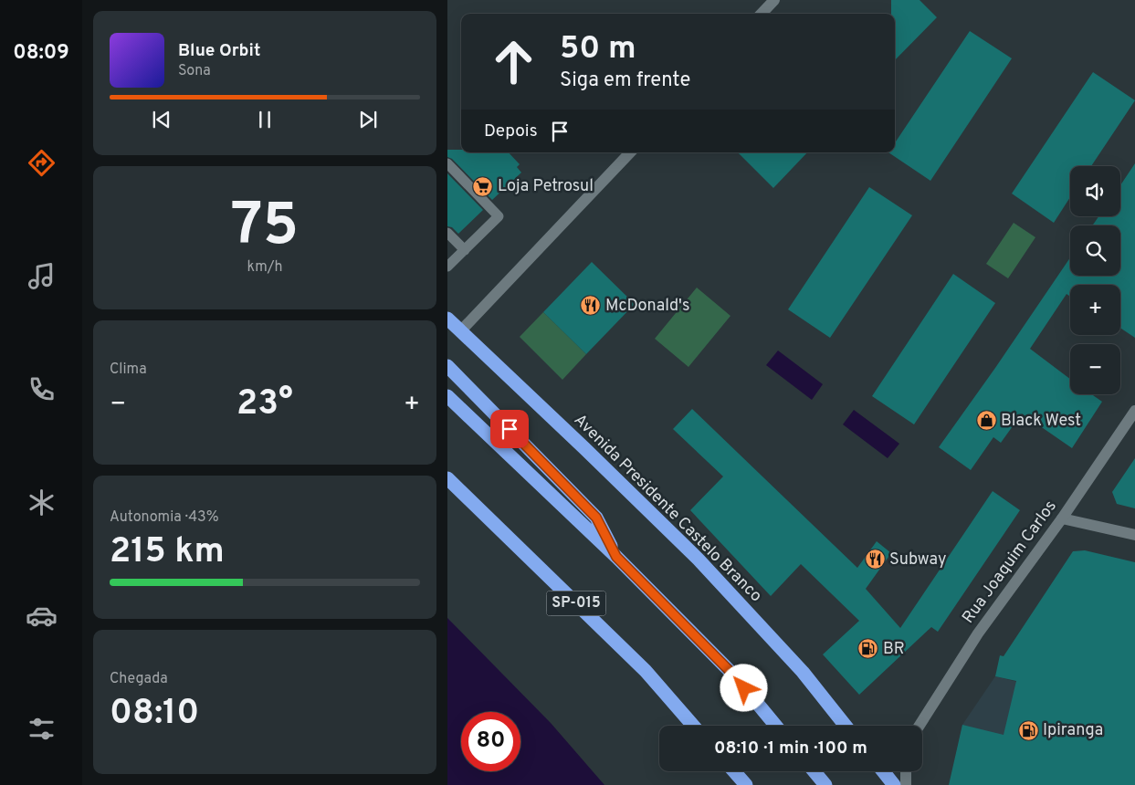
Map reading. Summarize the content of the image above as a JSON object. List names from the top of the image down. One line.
{"streets":{"highway":["Avenida Presidente Castelo Branco","SP-015"],"street":["Rua Joaquim Carlos"]},"places":{"supermarket":["Loja Petrosul"],"restaurant":["McDonald's","Subway"],"shop":["Black West"],"fuel station":["BR","Ipiranga"]},"page":{"tabs":"08:09","turn":["50 m","Siga em frente"],"song":["Blue Orbit","Sona"],"then":"Depois","tile":[["75","km/h"],"Clima",["Autonomia · 43%","215 km"],["Chegada","08:10"]],"map_buttons":["+","−"],"heat":["−","23°","+"],"limit":"80","trip":"08:10 · 1 min · 100 m"}}
